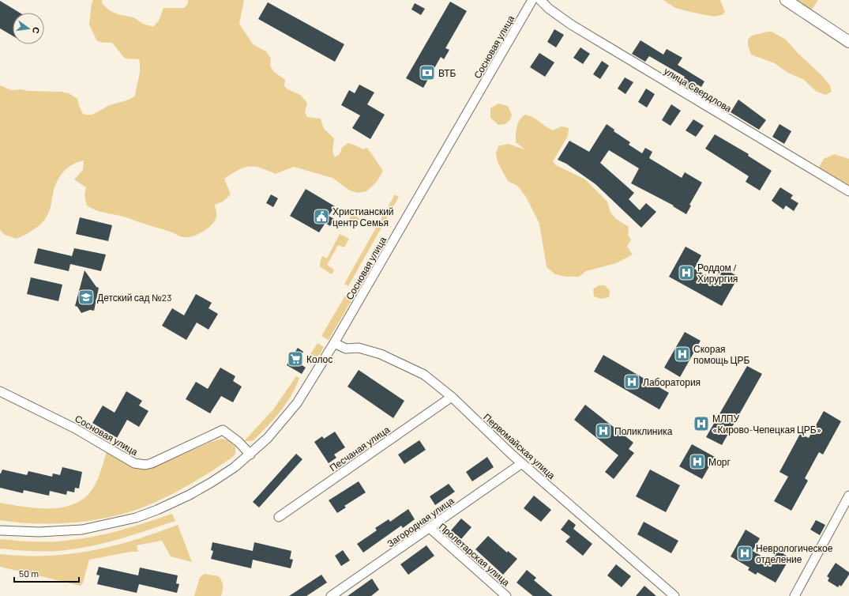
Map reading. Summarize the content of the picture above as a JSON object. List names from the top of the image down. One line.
{"streets":{"street":["Сосновая улица","улица Свердлова","Первомайская улица","Песчаная улица","Загородная улица","Пролетарская улица"]},"crossings":[["Сосновая улица","Первомайская улица"],["Первомайская улица","Песчаная улица"],["Первомайская улица","Загородная улица"],["Загородная улица","Пролетарская улица"]],"places":{"bank":["ВТБ"],"public building":["Христианский центр Семья"],"hospital":["Роддом / Хирургия","Скорая помощь ЦРБ","Лаборатория","МЛПУ «Кирово-Чепецкая ЦРБ»","Поликлиника","Морг","Неврологическое отделение"],"school or university":["Детский сад №23"],"supermarket":["Колос"]},"scale_bar":"50 m","north":"right"}
